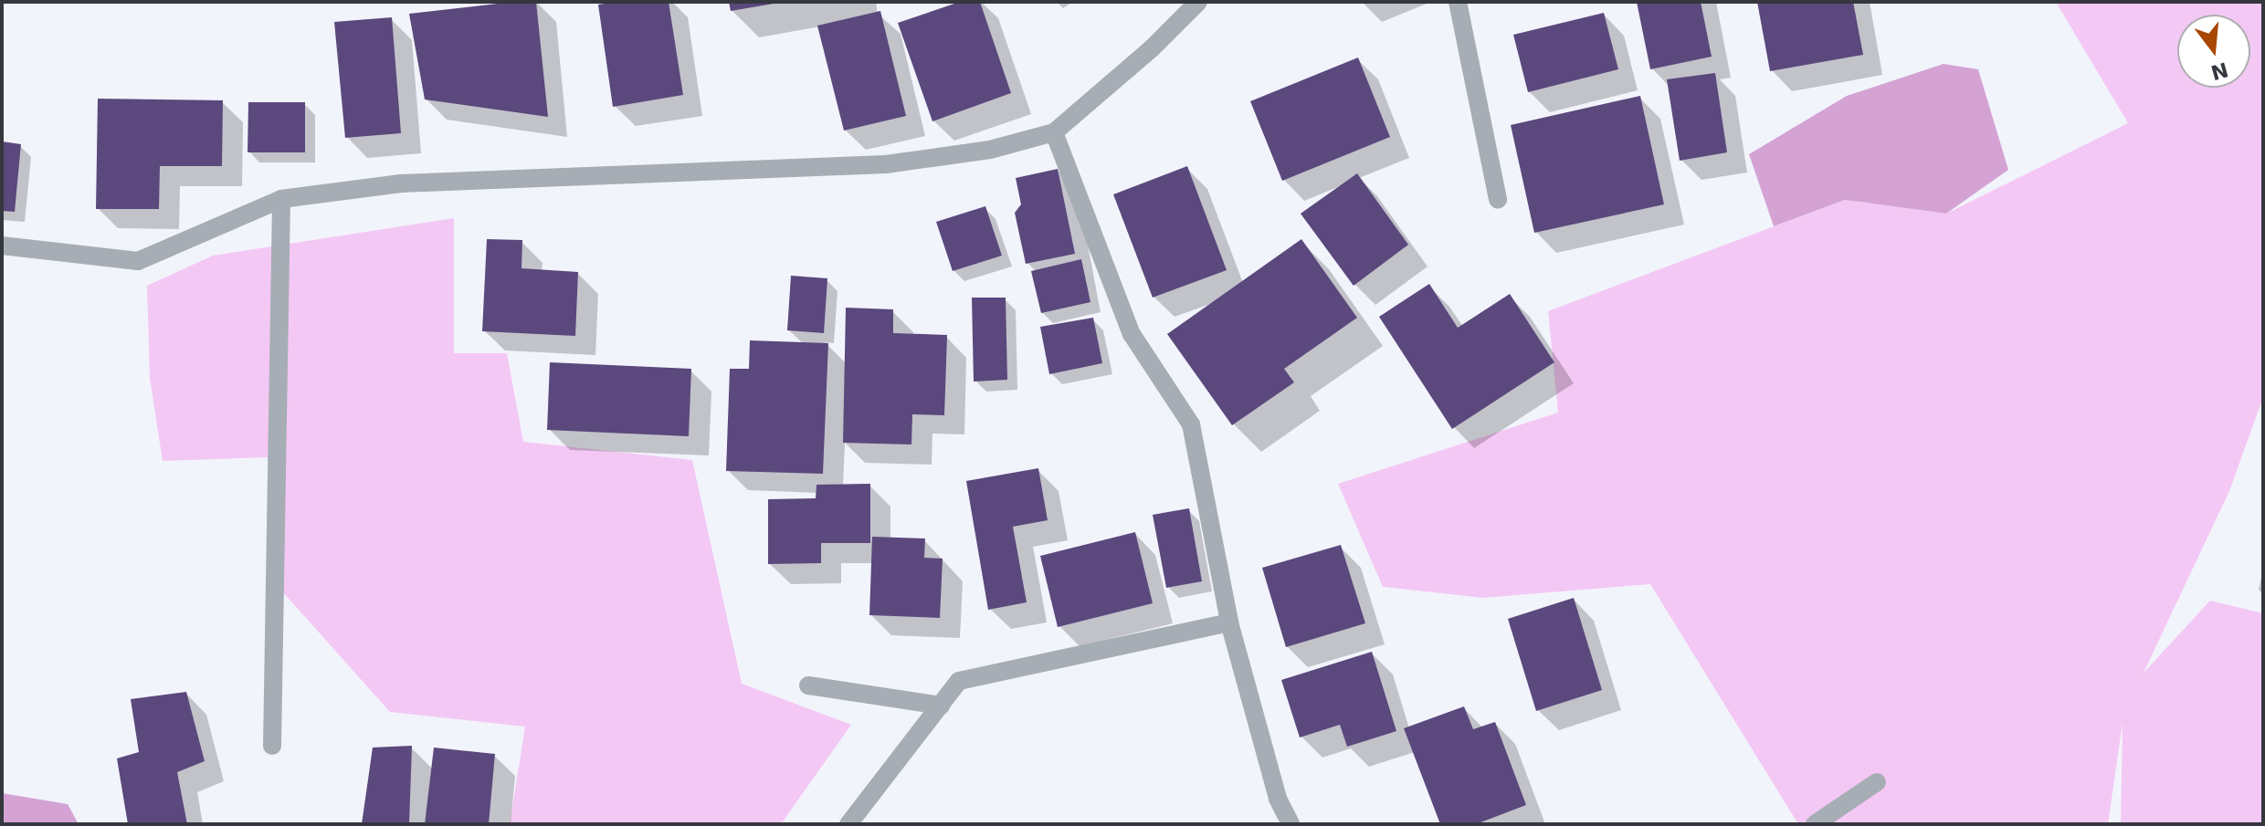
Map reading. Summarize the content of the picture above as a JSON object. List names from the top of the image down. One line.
{"north":"bottom"}
